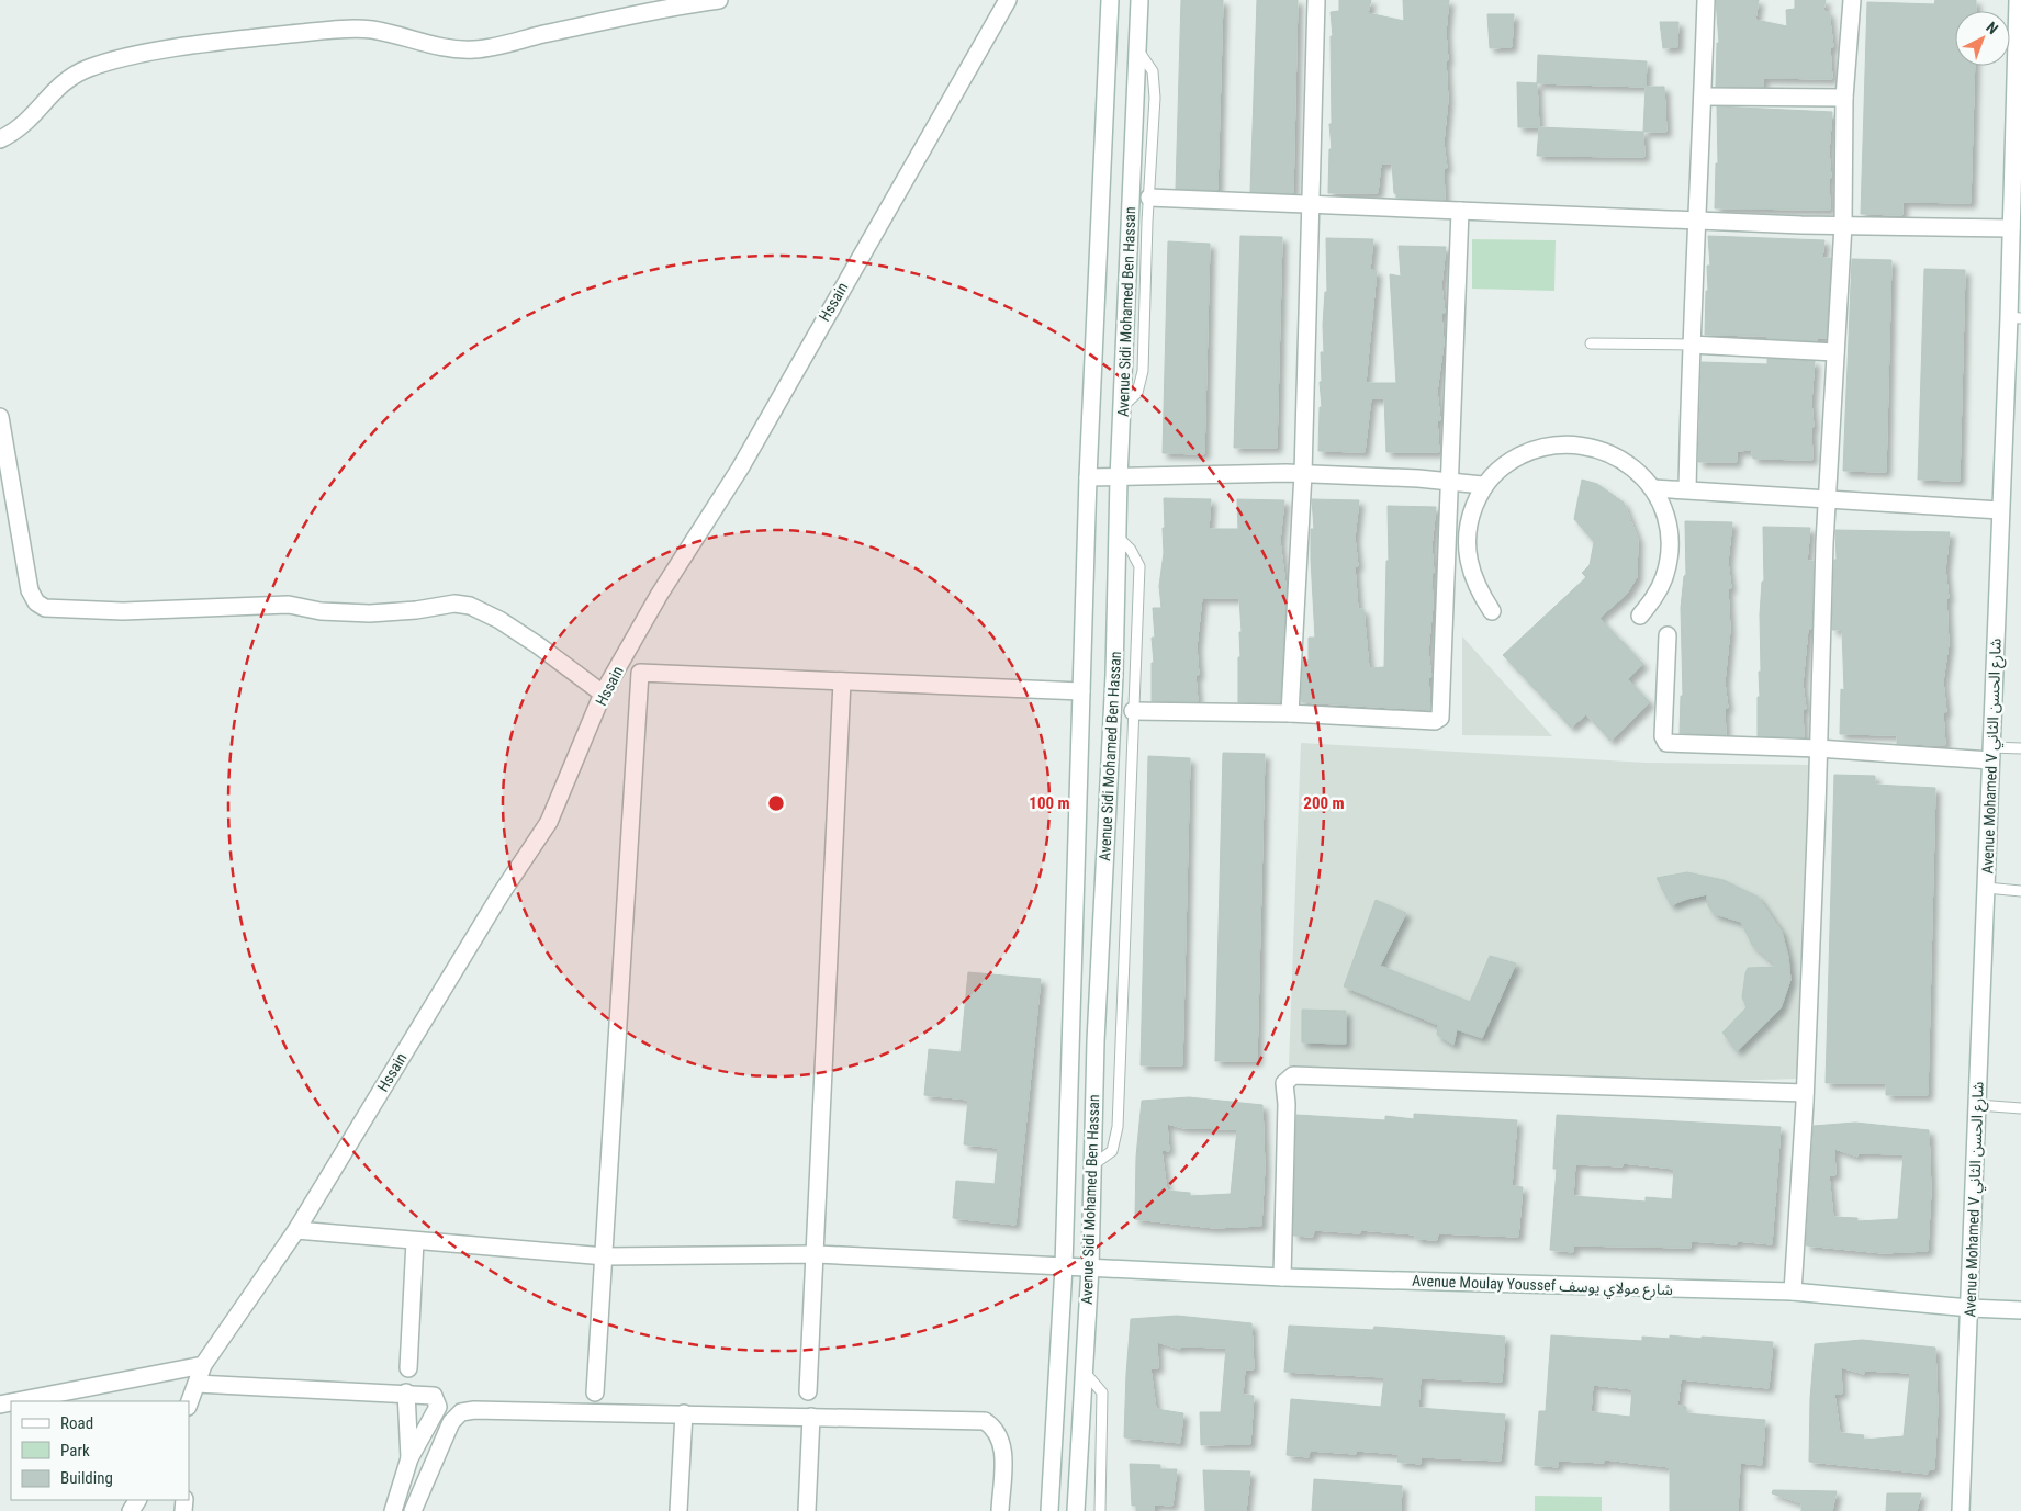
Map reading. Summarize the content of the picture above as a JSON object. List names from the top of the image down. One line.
{"streets":{"street":["Hssain","Avenue Sidi Mohamed Ben Hassan","Avenue Mohamed V شارع الحسن الثاني","Avenue Moulay Youssef شارع مولاي يوسف"]},"crossings":[["Hssain","Avenue Moulay Youssef شارع مولاي يوسف"],["Avenue Sidi Mohamed Ben Hassan","Avenue Moulay Youssef شارع مولاي يوسف"],["Avenue Mohamed V شارع الحسن الثاني","Avenue Moulay Youssef شارع مولاي يوسف"]],"legend":["Road","Park","Building"],"north":"top right","rings":["100 m","200 m"]}
